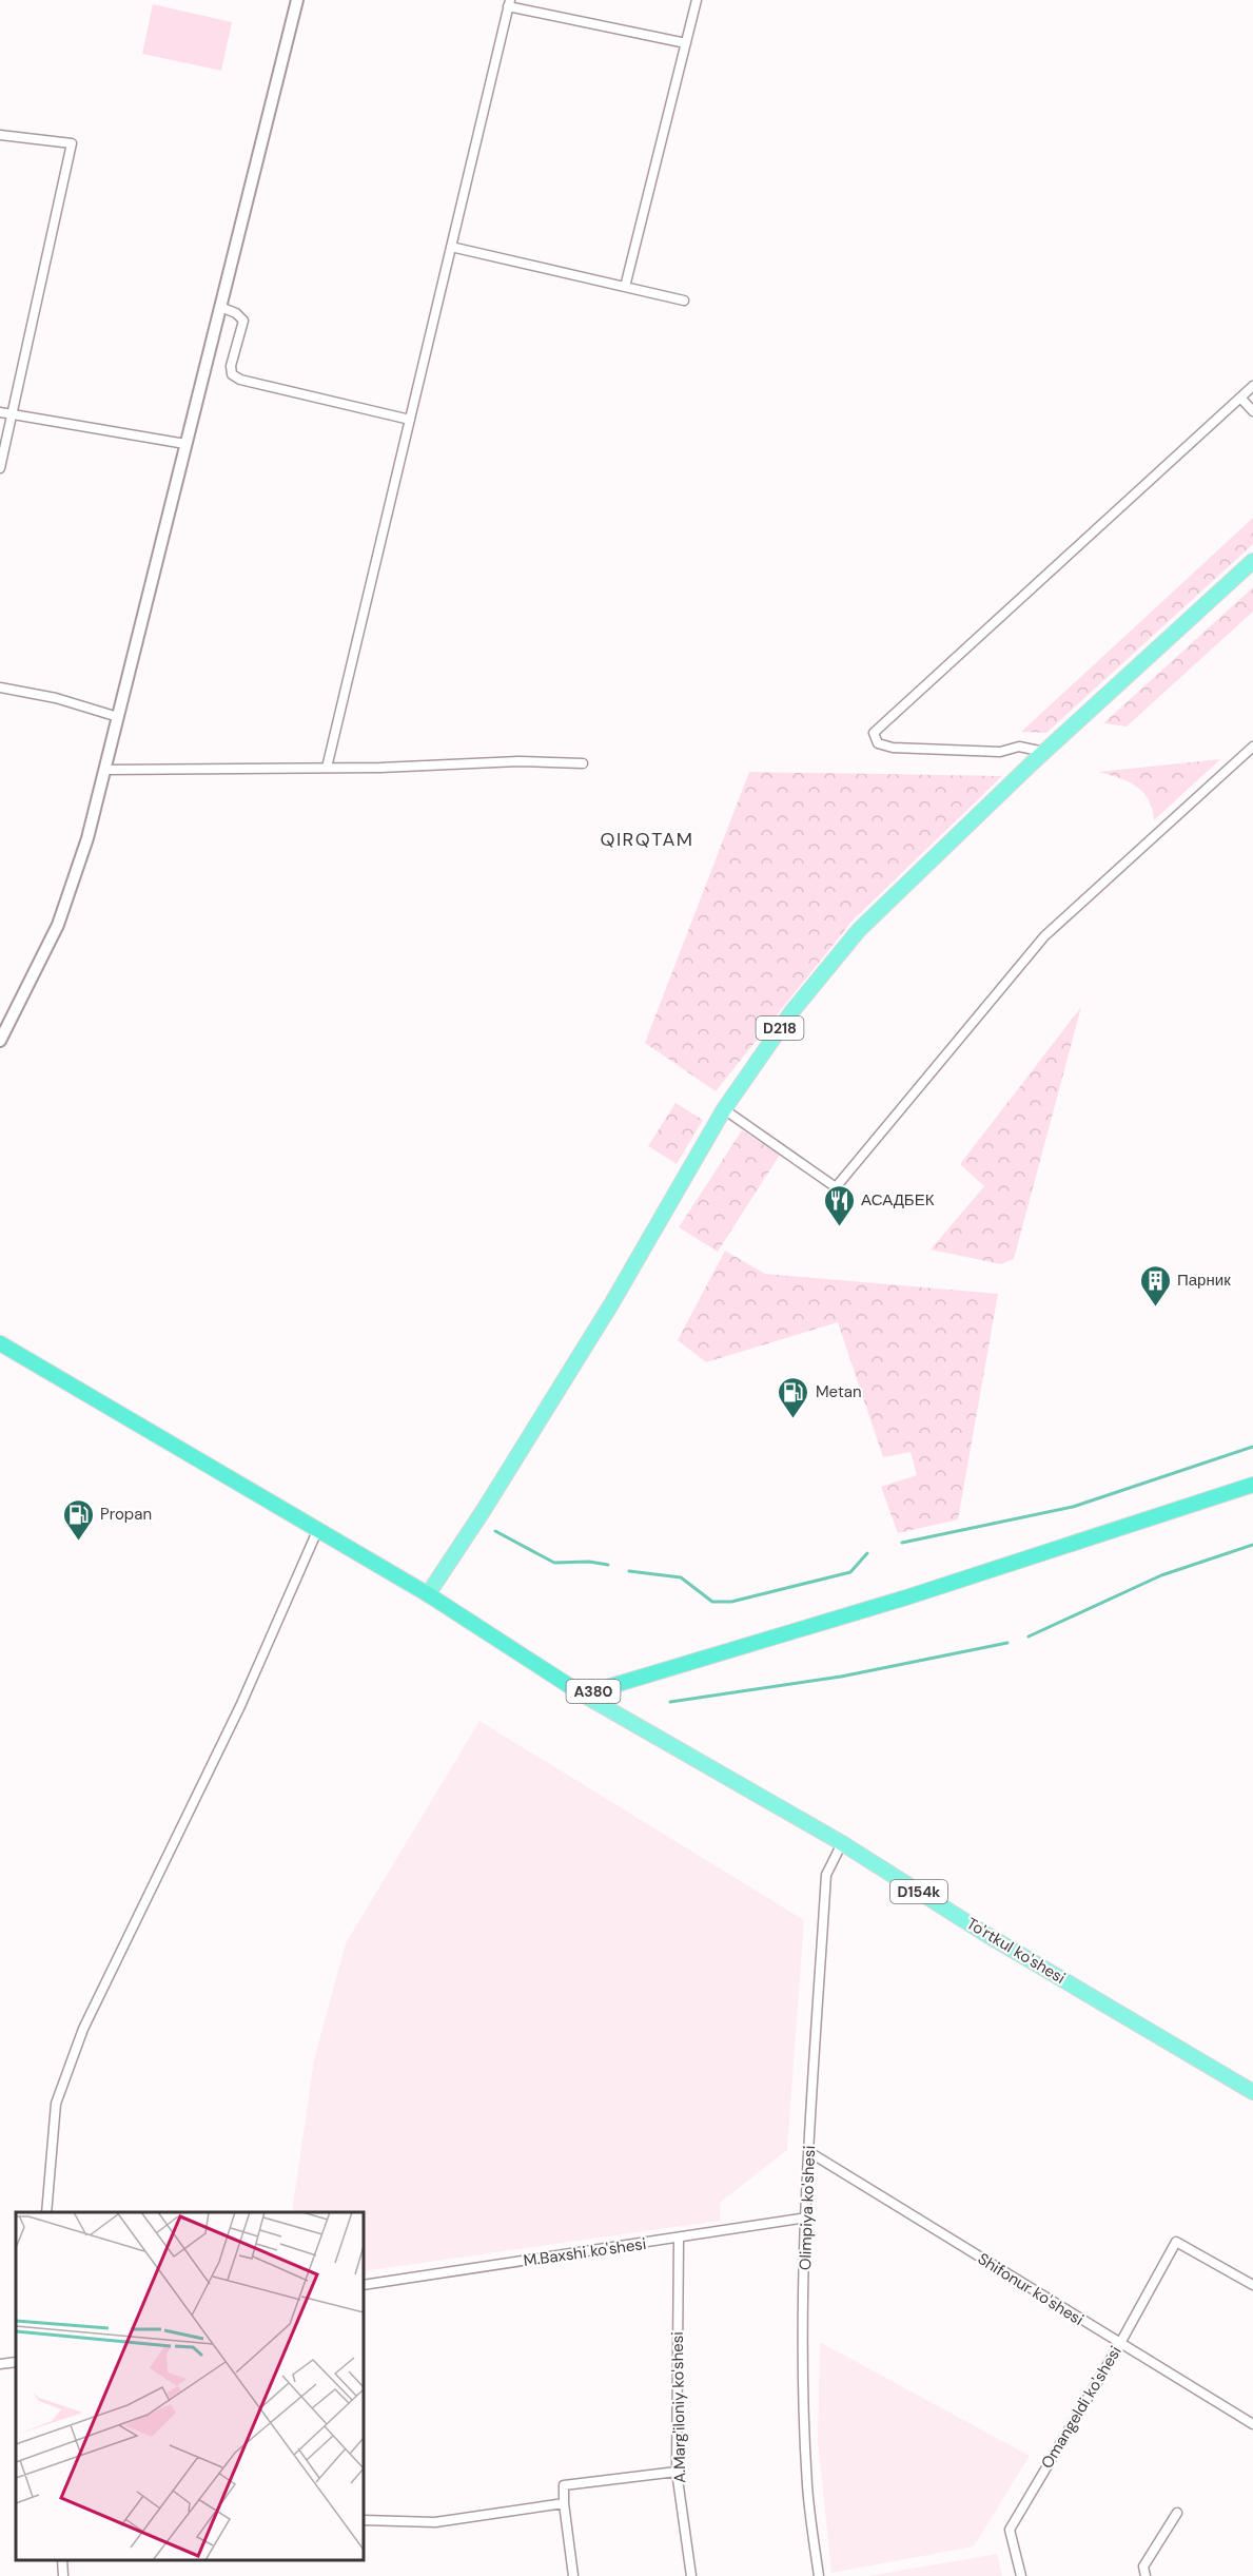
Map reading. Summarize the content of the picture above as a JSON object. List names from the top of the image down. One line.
{"streets":{"highway":["A380"],"main road":["D218","D154k","To'rtkul ko'shesi"],"street":["Olimpiya ko'shesi","M.Baxshi ko'shesi","Shifonur ko'shesi","A.Marg'iloniy ko'shesi","Omangeldi ko'shesi"]},"crossings":[["D218","A380"],["A380","To'rtkul ko'shesi"],["To'rtkul ko'shesi","Olimpiya ko'shesi"],["Olimpiya ko'shesi","M.Baxshi ko'shesi"],["Olimpiya ko'shesi","Shifonur ko'shesi"],["M.Baxshi ko'shesi","A.Marg'iloniy ko'shesi"],["Shifonur ko'shesi","Omangeldi ko'shesi"]],"districts":["QIRQTAM"],"places":{"restaurant":["АСАДБЕК"],"building":["Парник"],"fuel station":["Metan","Propan"]}}
